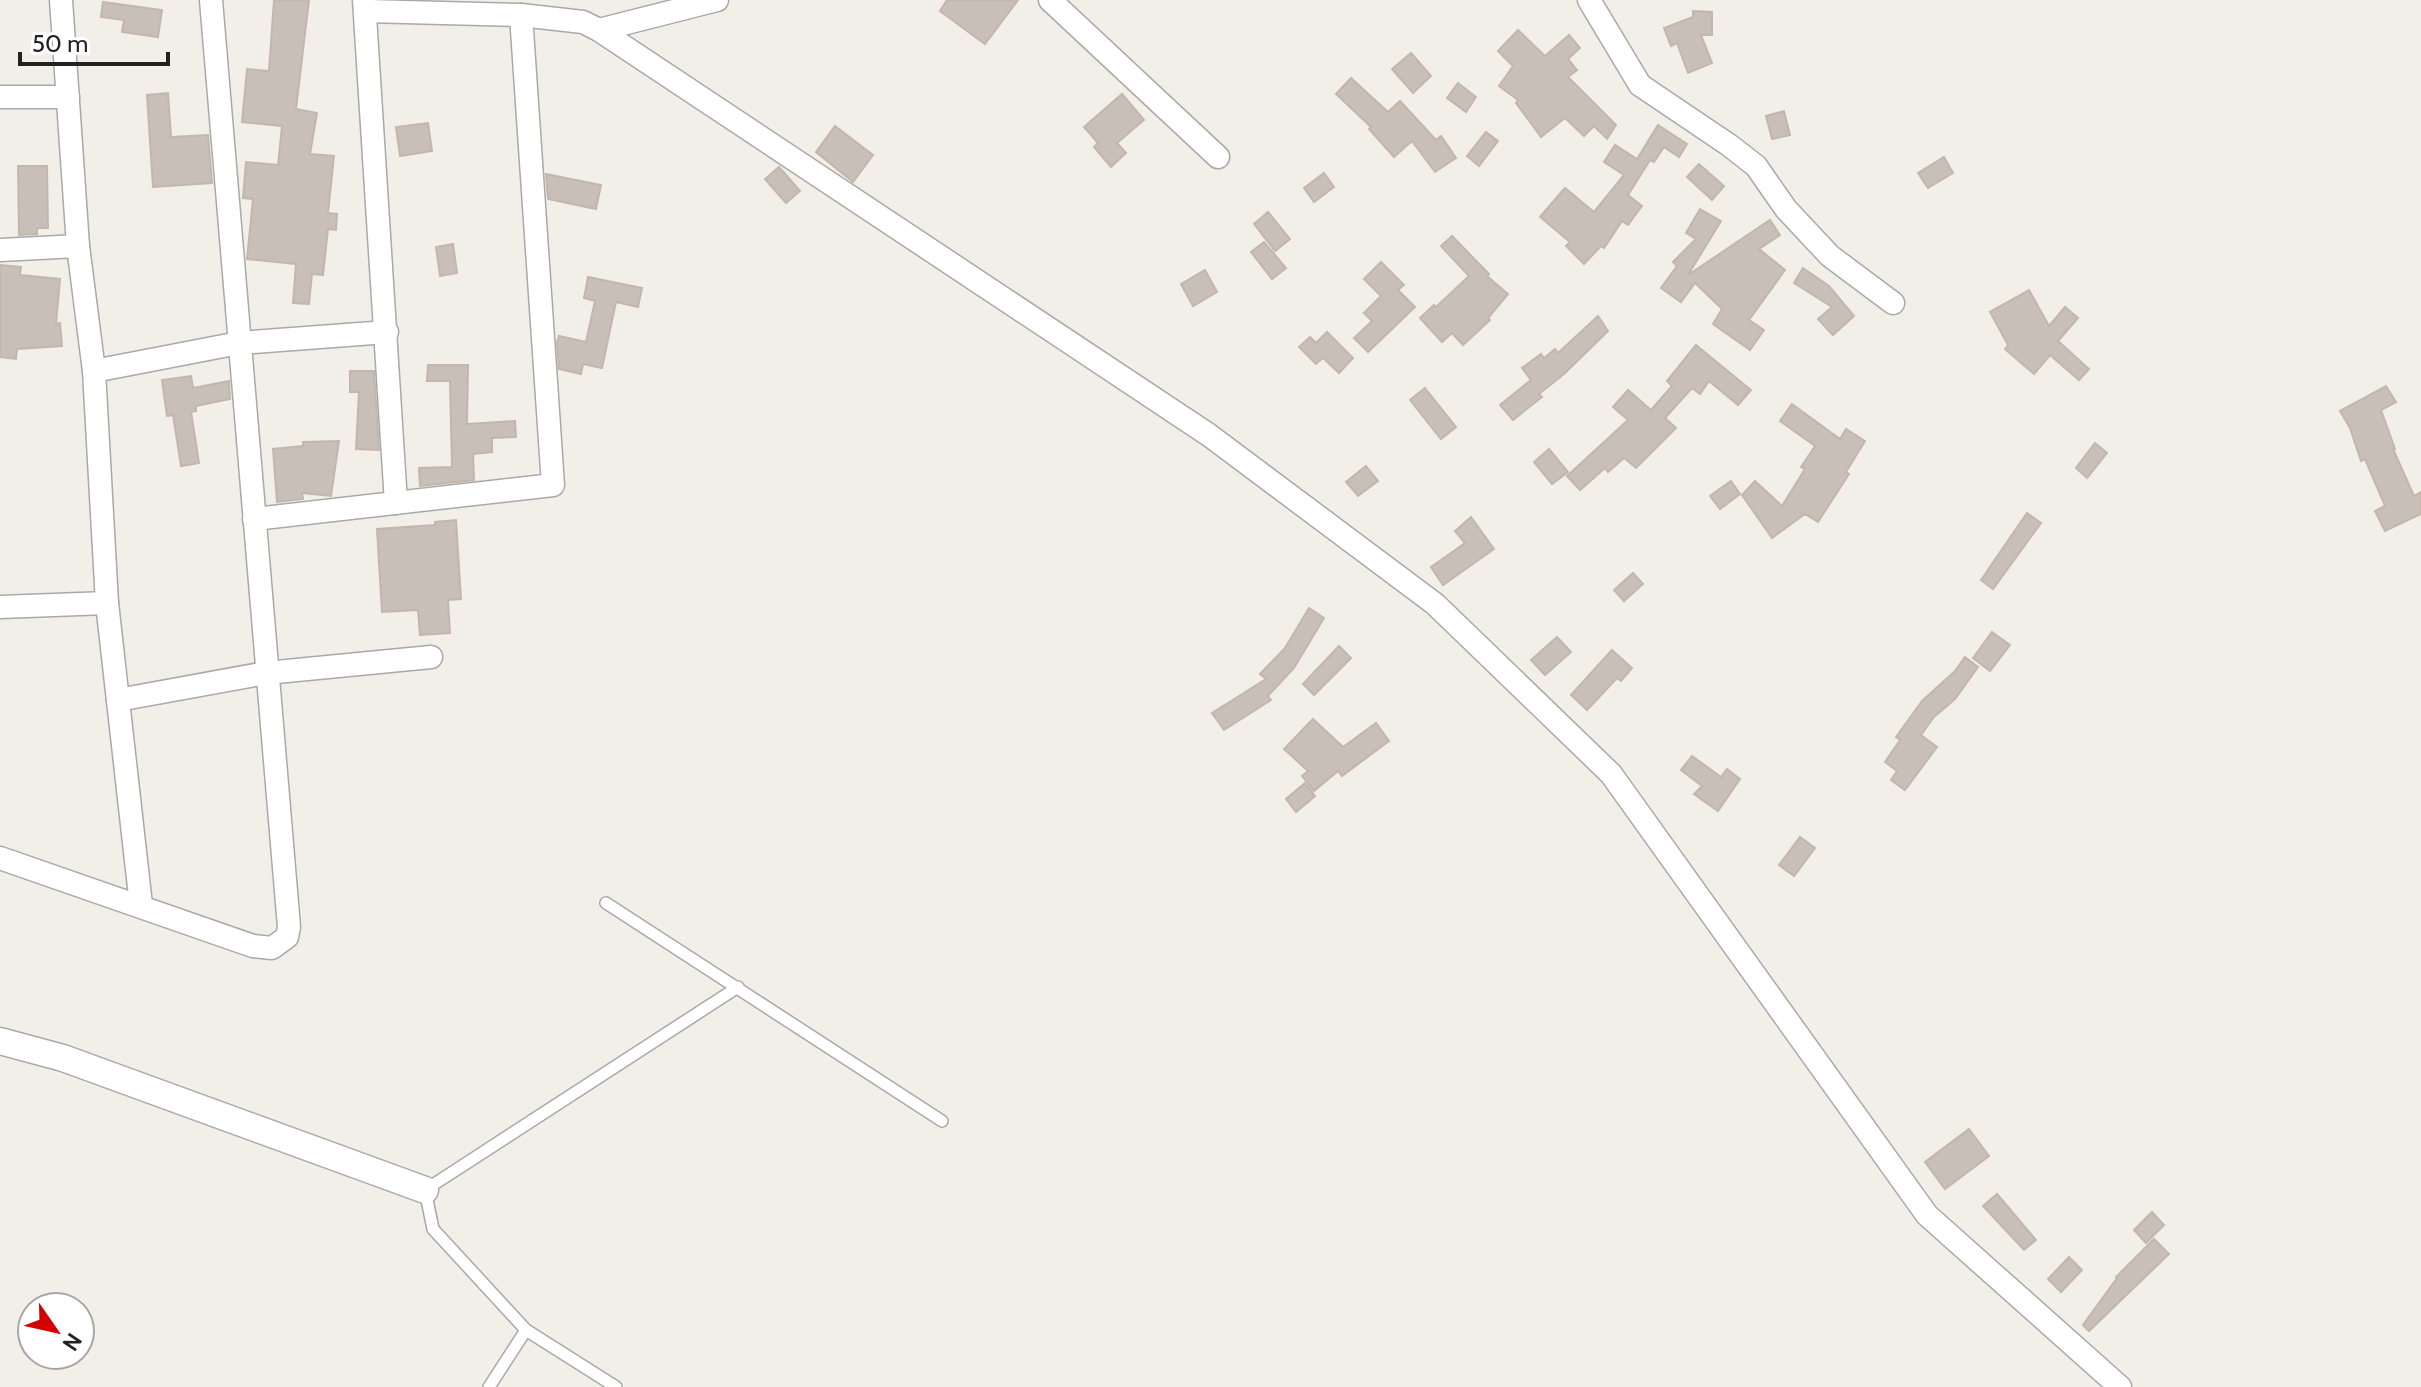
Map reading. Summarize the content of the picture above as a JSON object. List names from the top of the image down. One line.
{"scale_bar":"50 m","north":"bottom right"}
